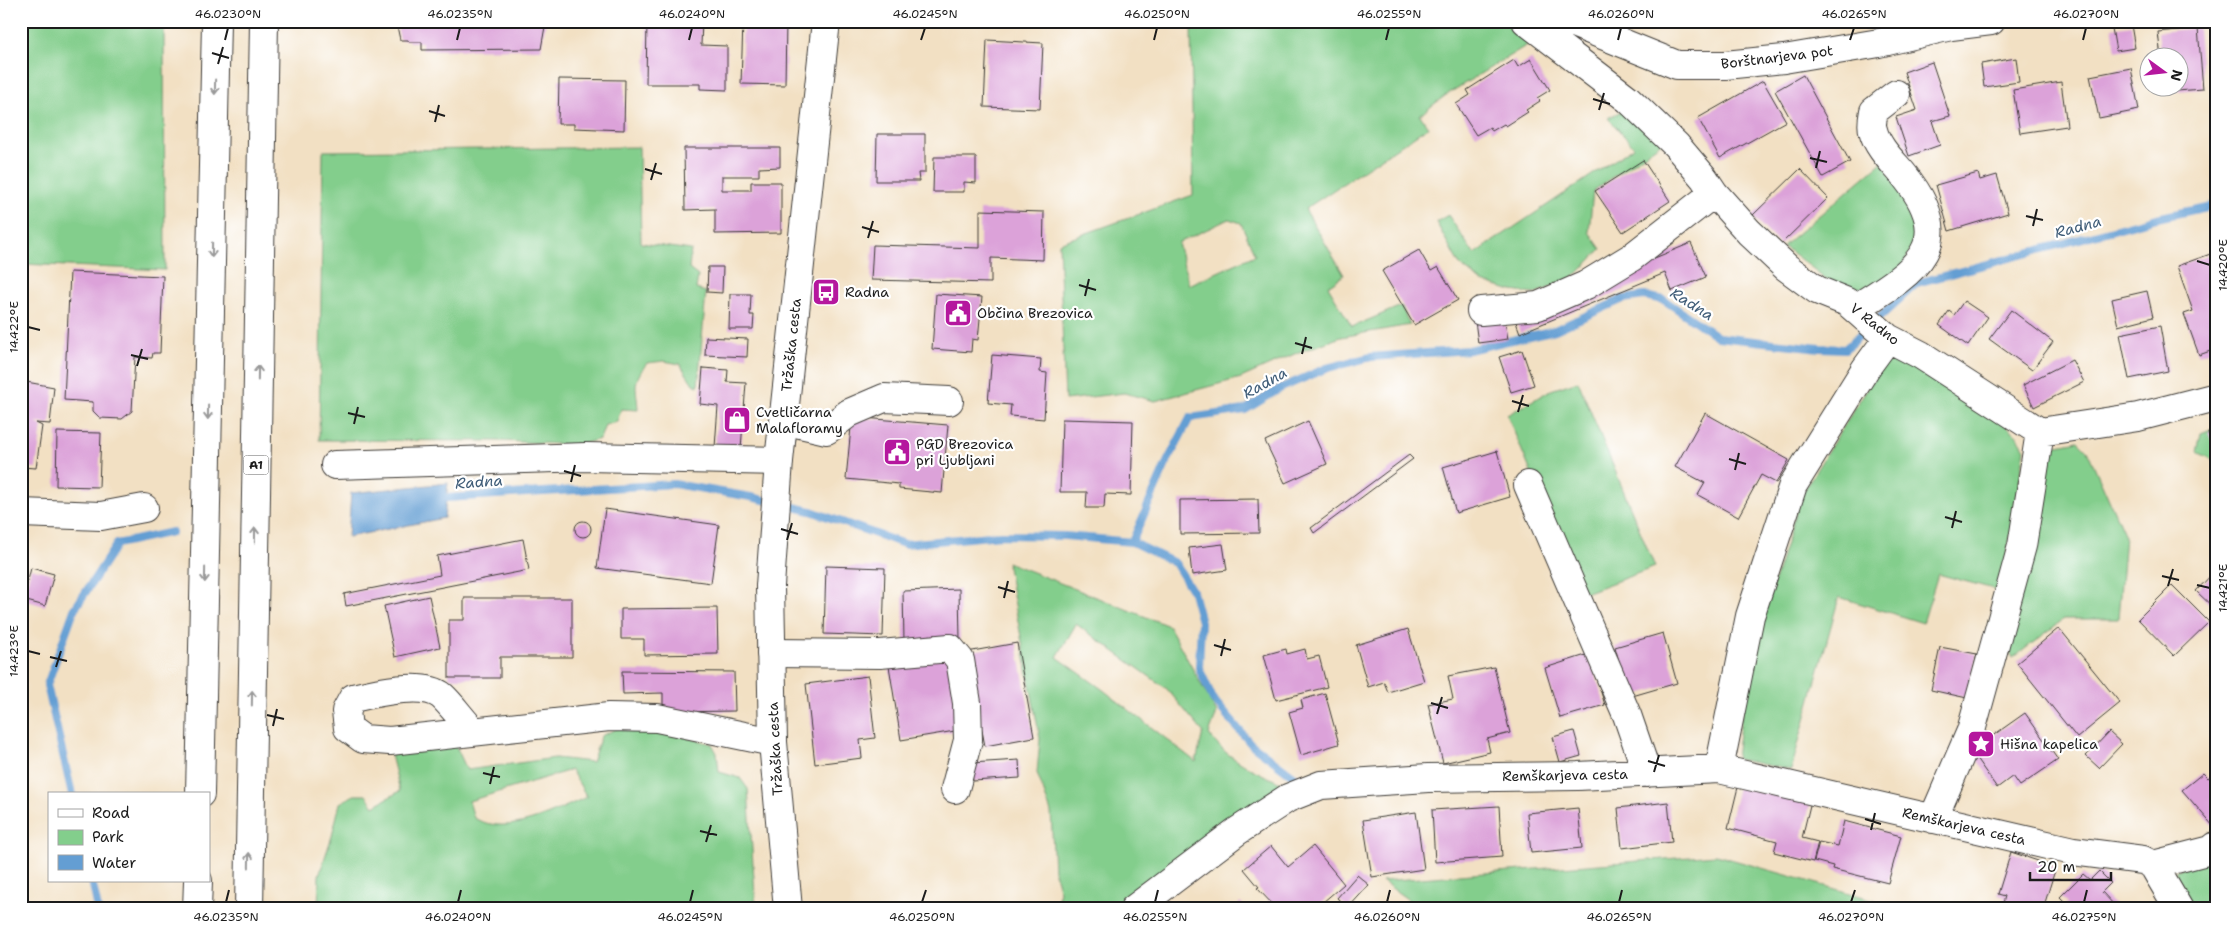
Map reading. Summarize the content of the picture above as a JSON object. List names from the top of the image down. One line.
{"streets":{"main road":["Borštnarjeva pot","V Radno","Tržaška cesta","A1","Remškarjeva cesta"]},"water":["Radna"],"places":{"bus stop":["Radna"],"public building":["Občina Brezovica","PGD Brezovica pri Ljubljani"],"shop":["Cvetličarna Malafloramy"],"place":["Hišna kapelica"]},"legend":["Road","Park","Water"],"scale_bar":"20 m","north":"right","coordinates":["46.0230°N","46.0235°N","46.0240°N","46.0245°N","46.0250°N","46.0255°N","46.0260°N","46.0265°N","46.0270°N","14.420°E","14.422°E","14.421°E","14.423°E","46.0275°N"]}
